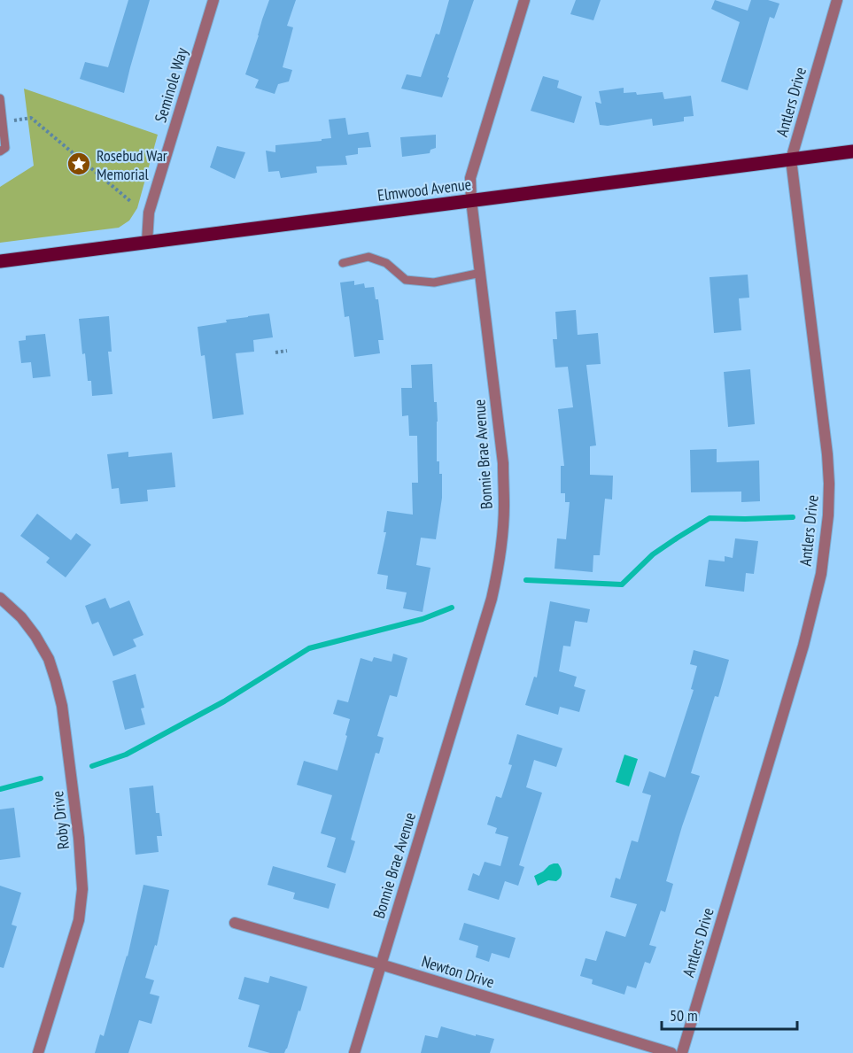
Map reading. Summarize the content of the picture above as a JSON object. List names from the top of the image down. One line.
{"streets":{"main road":["Elmwood Avenue"],"street":["Seminole Way","Antlers Drive","Bonnie Brae Avenue","Roby Drive","Newton Drive"]},"crossings":[["Seminole Way","Elmwood Avenue"],["Antlers Drive","Elmwood Avenue"],["Elmwood Avenue","Bonnie Brae Avenue"],["Bonnie Brae Avenue","Newton Drive"]],"places":{"place":["Rosebud War Memorial"]},"scale_bar":"50 m"}
